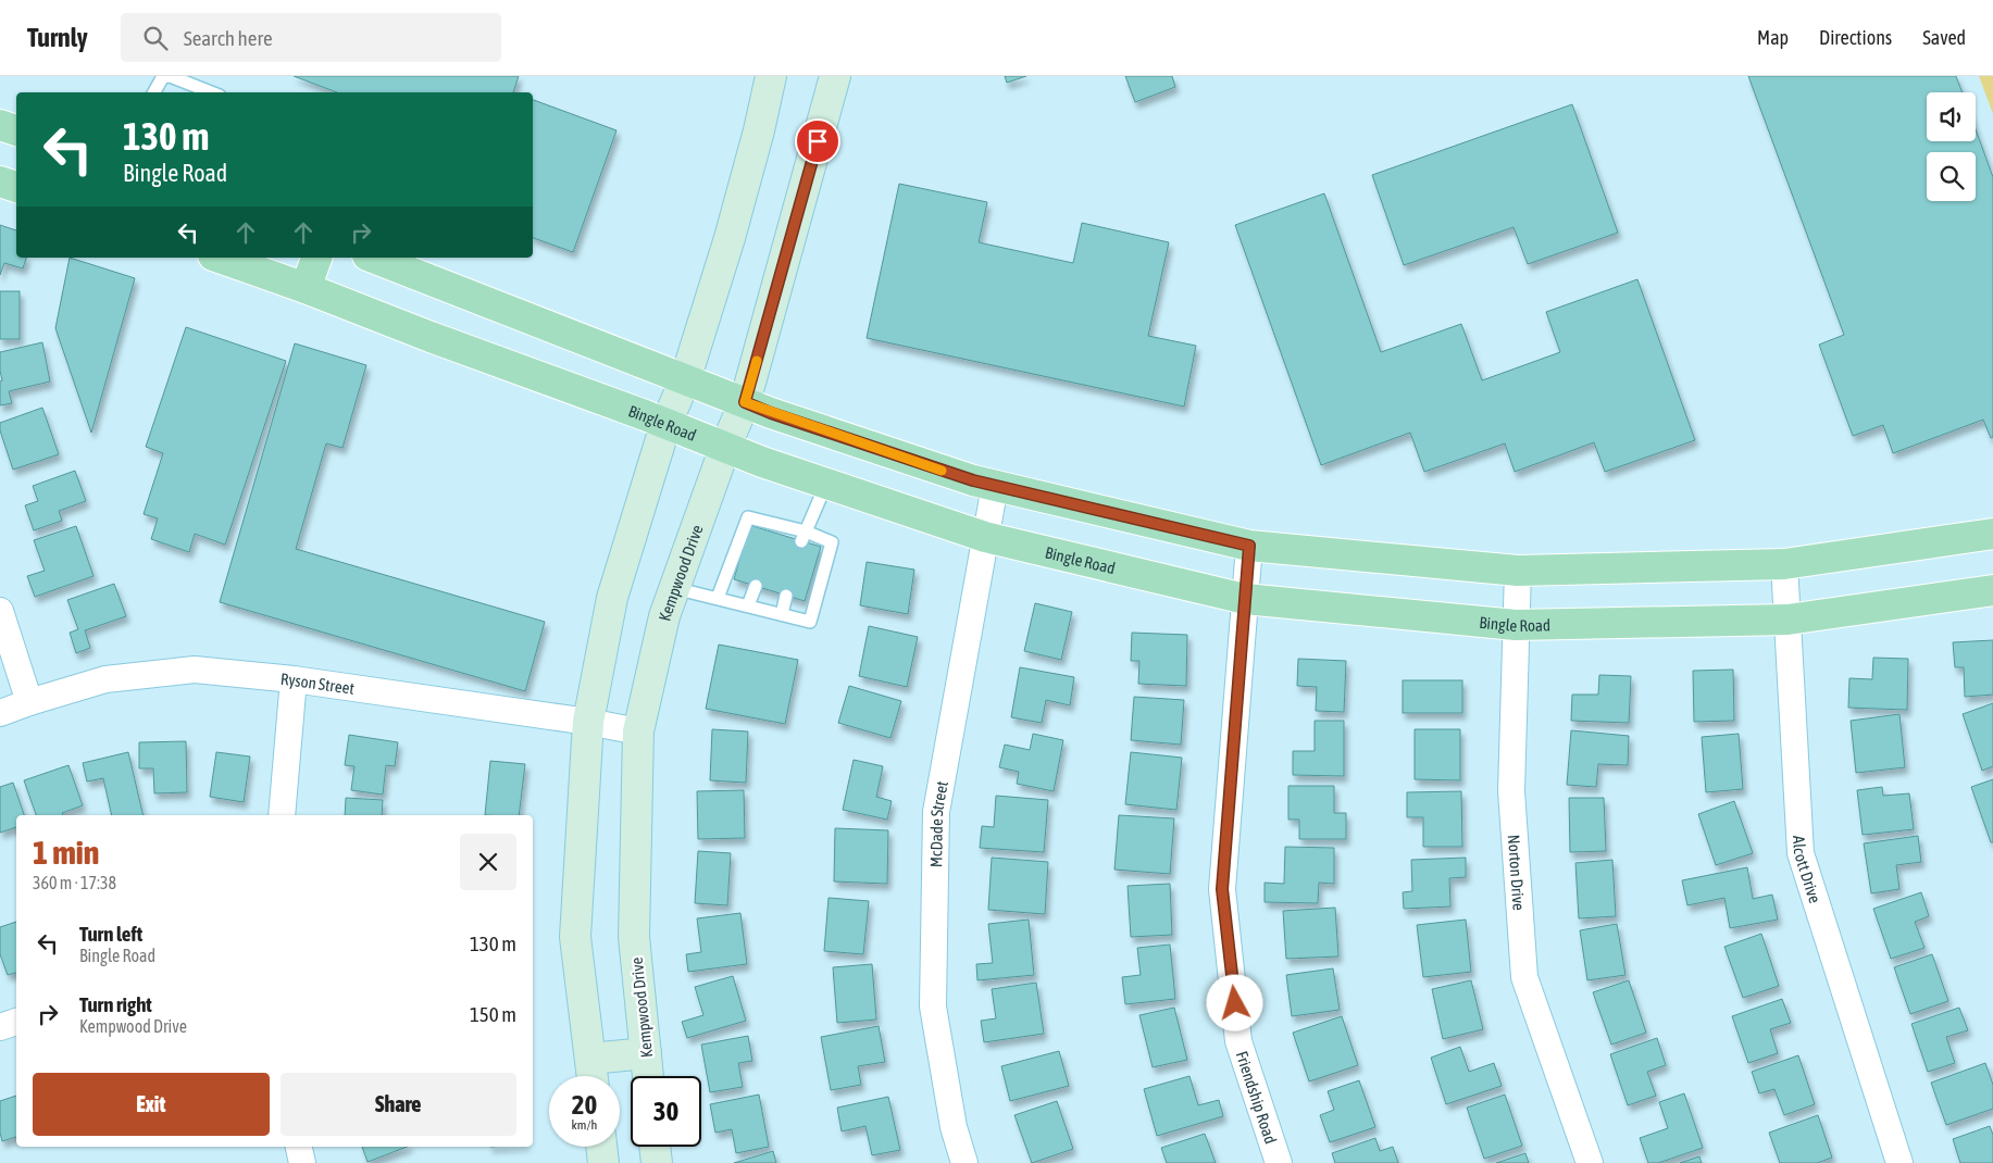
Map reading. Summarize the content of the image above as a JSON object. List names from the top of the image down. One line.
{"streets":{"main road":["Bingle Road","Kempwood Drive"],"street":["Ryson Street","McDade Street","Alcott Drive","Norton Drive","Friendship Road"]},"crossings":[["Bingle Road","Kempwood Drive"],["Bingle Road","McDade Street"],["Bingle Road","Alcott Drive"],["Bingle Road","Norton Drive"],["Bingle Road","Friendship Road"],["Kempwood Drive","Ryson Street"]],"page":{"header":"Turnly","search":"Search here","nav":["Map","Directions","Saved"],"turn":["130 m","Bingle Road"],"heading":["1 min","360 m · 17:38"],"list":[{"name":"Turn left","note":"Bingle Road","value":"130 m"},{"name":"Turn right","note":"Kempwood Drive","value":"150 m"}],"buttons":["Exit","Share"],"speed":"20 km/h","limit":"30"}}
